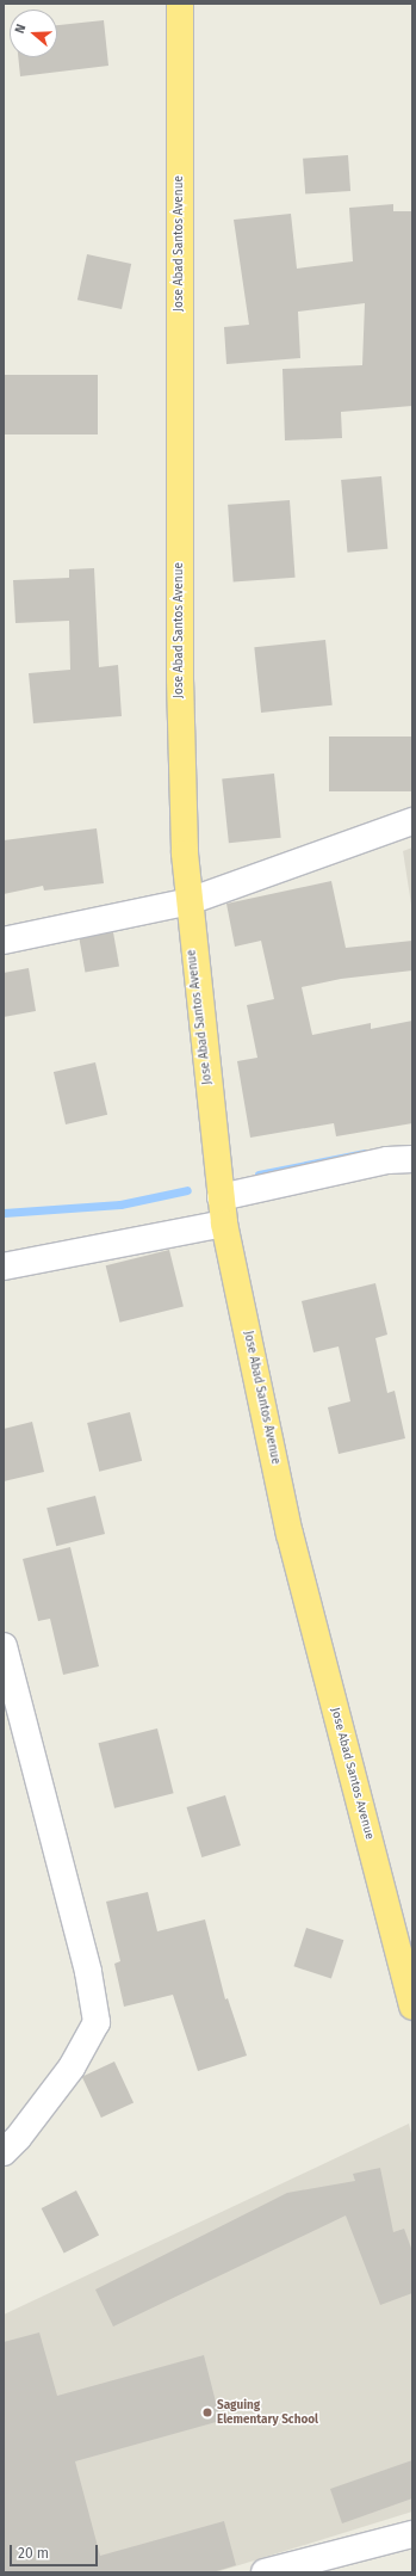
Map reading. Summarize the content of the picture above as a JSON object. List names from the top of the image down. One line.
{"streets":{"highway":["Jose Abad Santos Avenue"]},"places":["Saguing Elementary School"],"scale_bar":"20 m","north":"left"}
